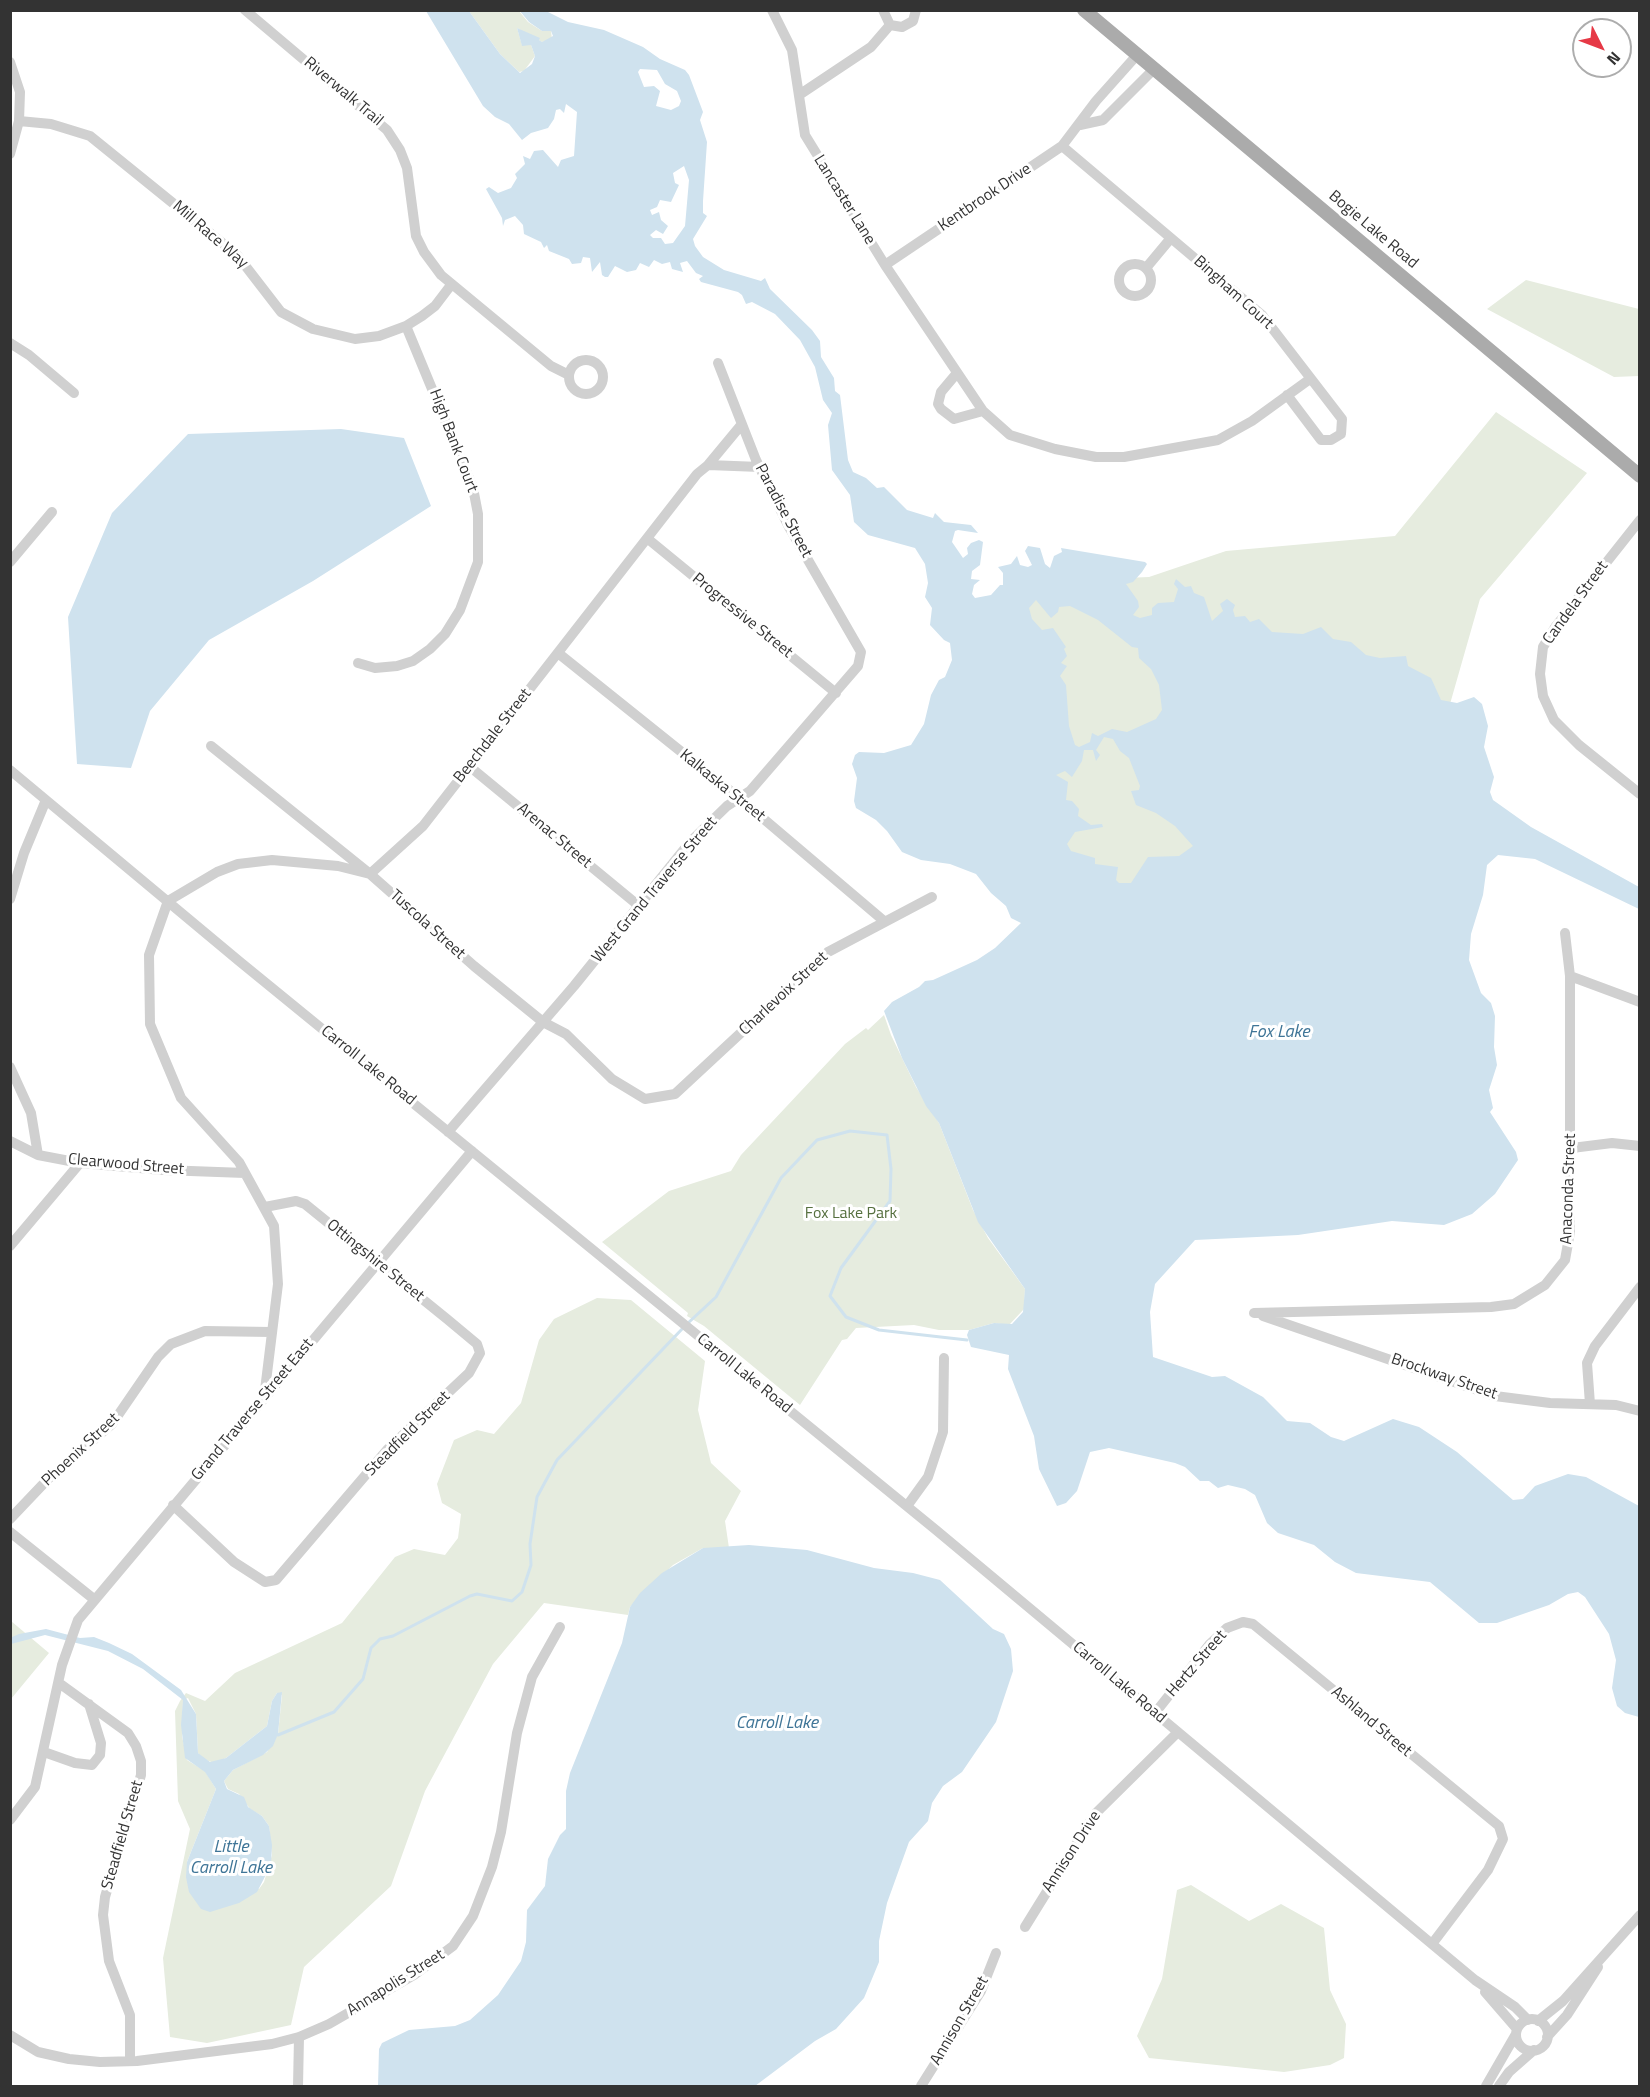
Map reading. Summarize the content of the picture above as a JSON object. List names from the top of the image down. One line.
{"streets":{"main road":["Bogie Lake Road"],"street":["Riverwalk Trail","Kentbrook Drive","Lancaster Lane","Mill Race Way","Bingham Court","High Bank Court","Paradise Street","Candela Street","Progressive Street","Beechdale Street","Kalkaska Street","Arenac Street","West Grand Traverse Street","Tuscola Street","Charlevoix Street","Carroll Lake Road","Clearwood Street","Anaconda Street","Ottingshire Street","Brockway Street","Grand Traverse Street East","Steadfield Street","Phoenix Street","Hertz Street","Ashland Street","Annison Drive","Annapolis Street","Annison Street"]},"crossings":[["Riverwalk Trail","Mill Race Way"],["Kentbrook Drive","Lancaster Lane"],["Kentbrook Drive","Bogie Lake Road"],["Kentbrook Drive","Bingham Court"],["Lancaster Lane","Bingham Court"],["Mill Race Way","High Bank Court"],["Paradise Street","Beechdale Street"],["Paradise Street","West Grand Traverse Street"],["Progressive Street","Beechdale Street"],["Progressive Street","West Grand Traverse Street"],["Beechdale Street","Kalkaska Street"],["Beechdale Street","Arenac Street"],["Beechdale Street","Tuscola Street"],["Kalkaska Street","West Grand Traverse Street"],["Kalkaska Street","Charlevoix Street"],["Arenac Street","West Grand Traverse Street"],["West Grand Traverse Street","Tuscola Street"],["West Grand Traverse Street","Carroll Lake Road"],["Tuscola Street","Charlevoix Street"],["Carroll Lake Road","Grand Traverse Street East"],["Carroll Lake Road","Hertz Street"],["Carroll Lake Road","Ashland Street"],["Carroll Lake Road","Annison Drive"],["Anaconda Street","Brockway Street"],["Ottingshire Street","Grand Traverse Street East"],["Ottingshire Street","Steadfield Street"],["Grand Traverse Street East","Steadfield Street"],["Steadfield Street","Annapolis Street"],["Hertz Street","Ashland Street"]],"water":["Fox Lake","Carroll Lake","Little Carroll Lake"],"parks":["Fox Lake Park"],"north":"bottom right"}
